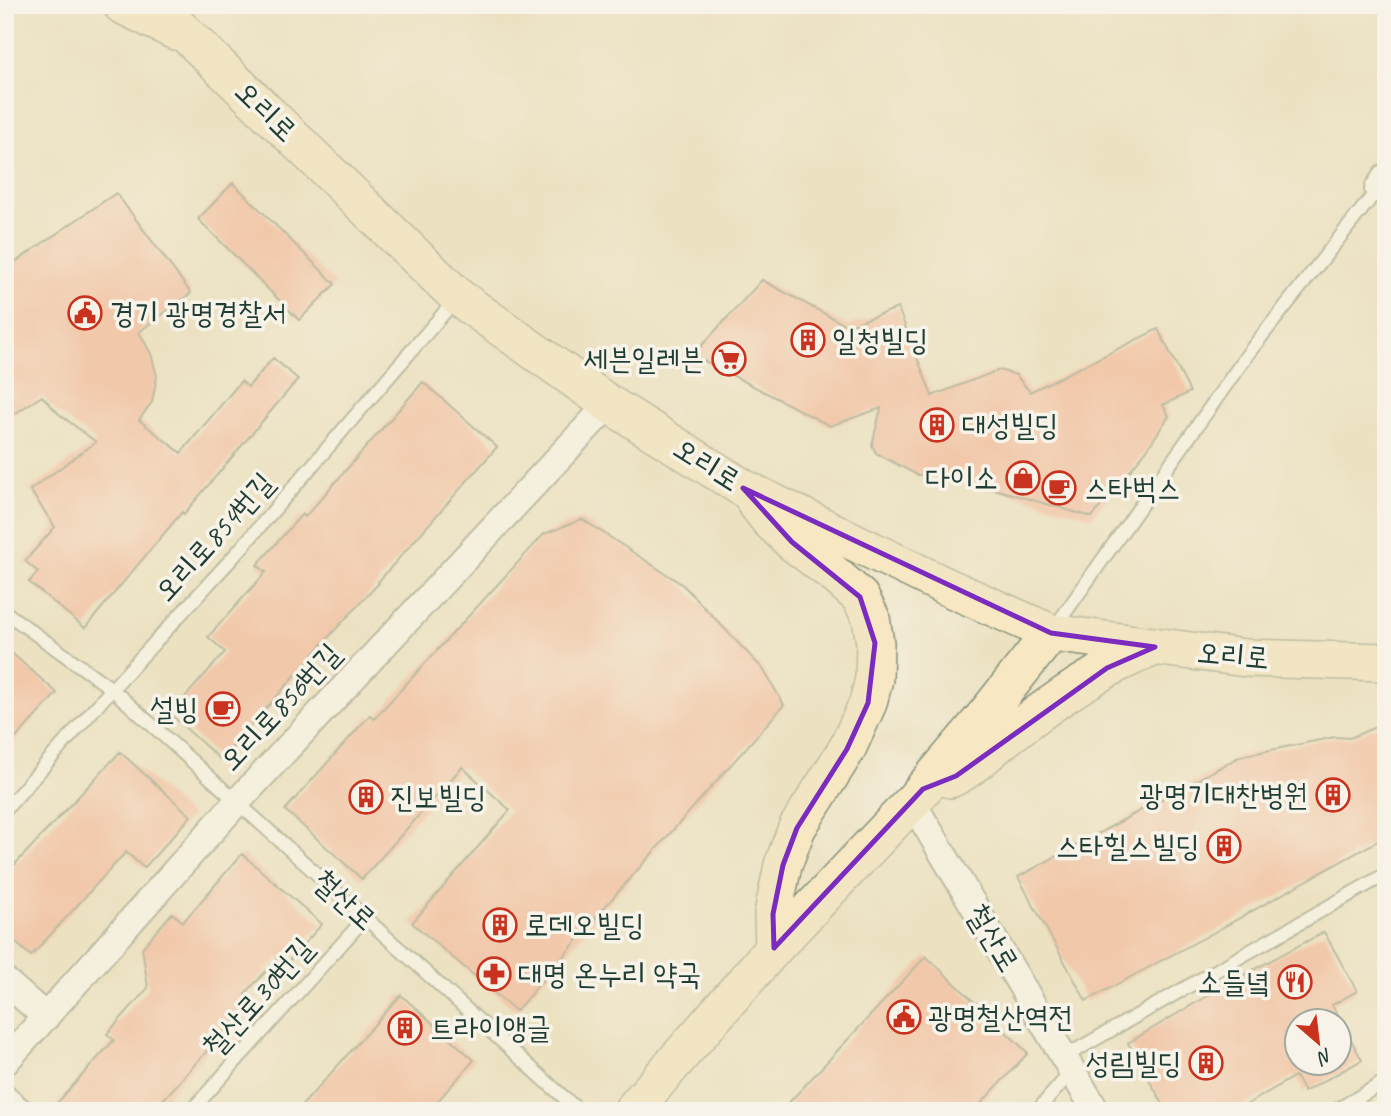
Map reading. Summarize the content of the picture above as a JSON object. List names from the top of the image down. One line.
{"streets":{"main road":["오리로"],"street":["오리로856번길","철산로"],"lane":["오리로854번길","철산로30번길"]},"crossings":[["오리로","오리로854번길"],["오리로","오리로856번길"],["오리로854번길","철산로"],["오리로856번길","철산로"],["철산로","철산로30번길"]],"places":{"public building":["경기 광명경찰서","광명철산역전"],"building":["일청빌딩","대성빌딩","광명기대찬병원","진보빌딩","스타힐스빌딩","로데오빌딩","트라이앵글","성림빌딩"],"supermarket":["세븐일레븐"],"shop":["다이소"],"cafe":["스타벅스","설빙"],"pharmacy":["대명 온누리 약국"],"restaurant":["소들녘"]},"north":"bottom right"}
